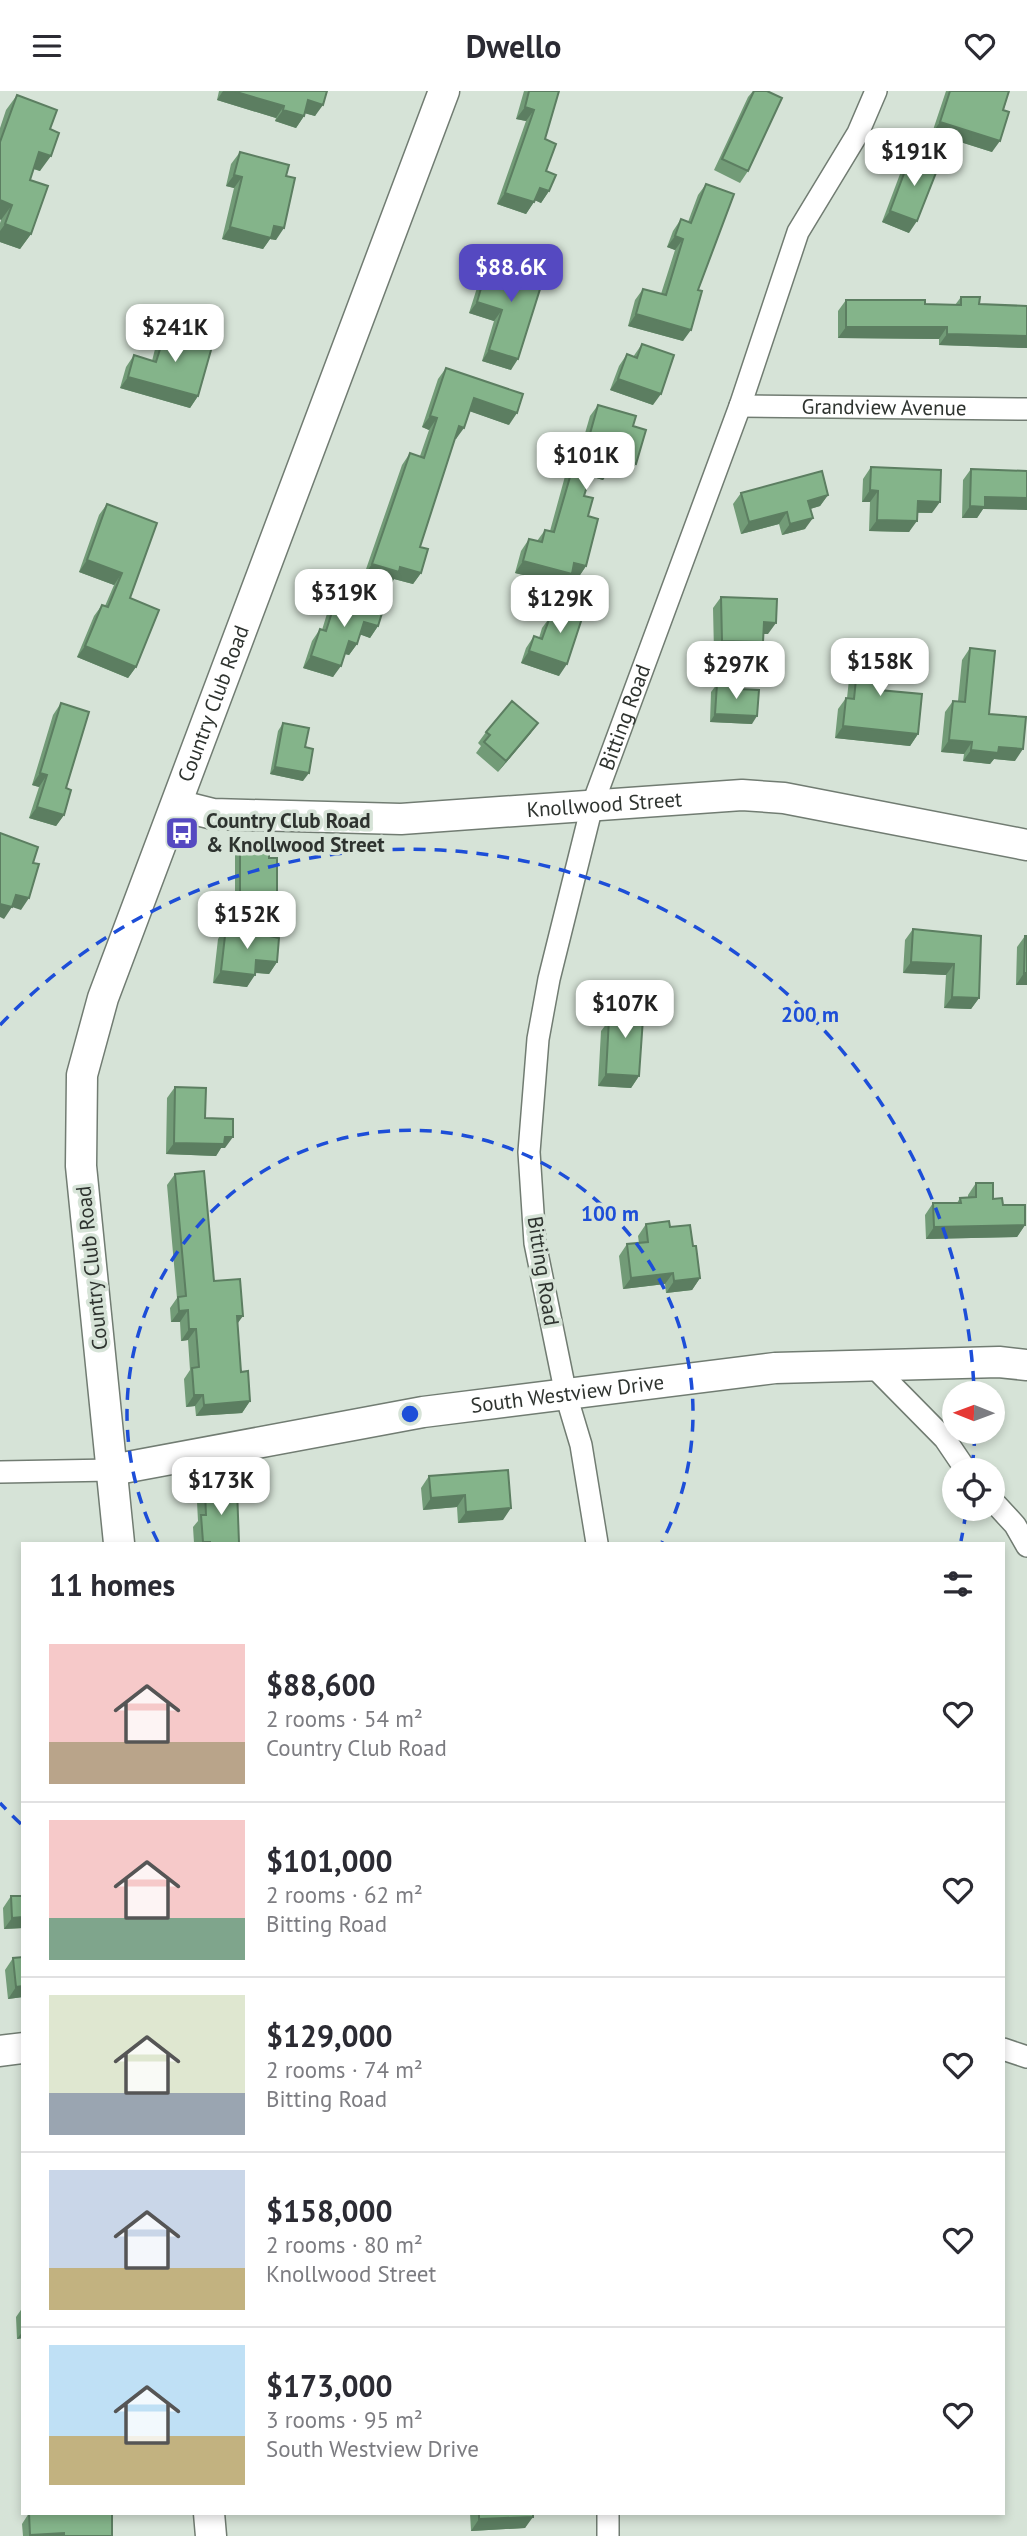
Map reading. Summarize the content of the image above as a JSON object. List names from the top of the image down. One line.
{"streets":{"main road":["Country Club Road","Knollwood Street","South Westview Drive"],"street":["Grandview Avenue","Bitting Road"]},"crossings":[["Grandview Avenue","Bitting Road"],["Country Club Road","Knollwood Street"],["Country Club Road","South Westview Drive"],["Bitting Road","Knollwood Street"],["Bitting Road","South Westview Drive"]],"places":{"bus stop":["Country Club Road & Knollwood Street"]},"north":"left","page":{"header":"Dwello","price":["$191K","$88.6K","$241K","$101K","$319K","$129K","$158K","$297K","$152K","$107K","$173K"],"heading":"11 homes","list":[{"name":"$88,600","note":"2 rooms · 54 m² · Country Club Road"},{"name":"$101,000","note":"2 rooms · 62 m² · Bitting Road"},{"name":"$129,000","note":"2 rooms · 74 m² · Bitting Road"},{"name":"$158,000","note":"2 rooms · 80 m² · Knollwood Street"},{"name":"$173,000","note":"3 rooms · 95 m² · South Westview Drive"}]},"rings":["200 m","100 m"]}
